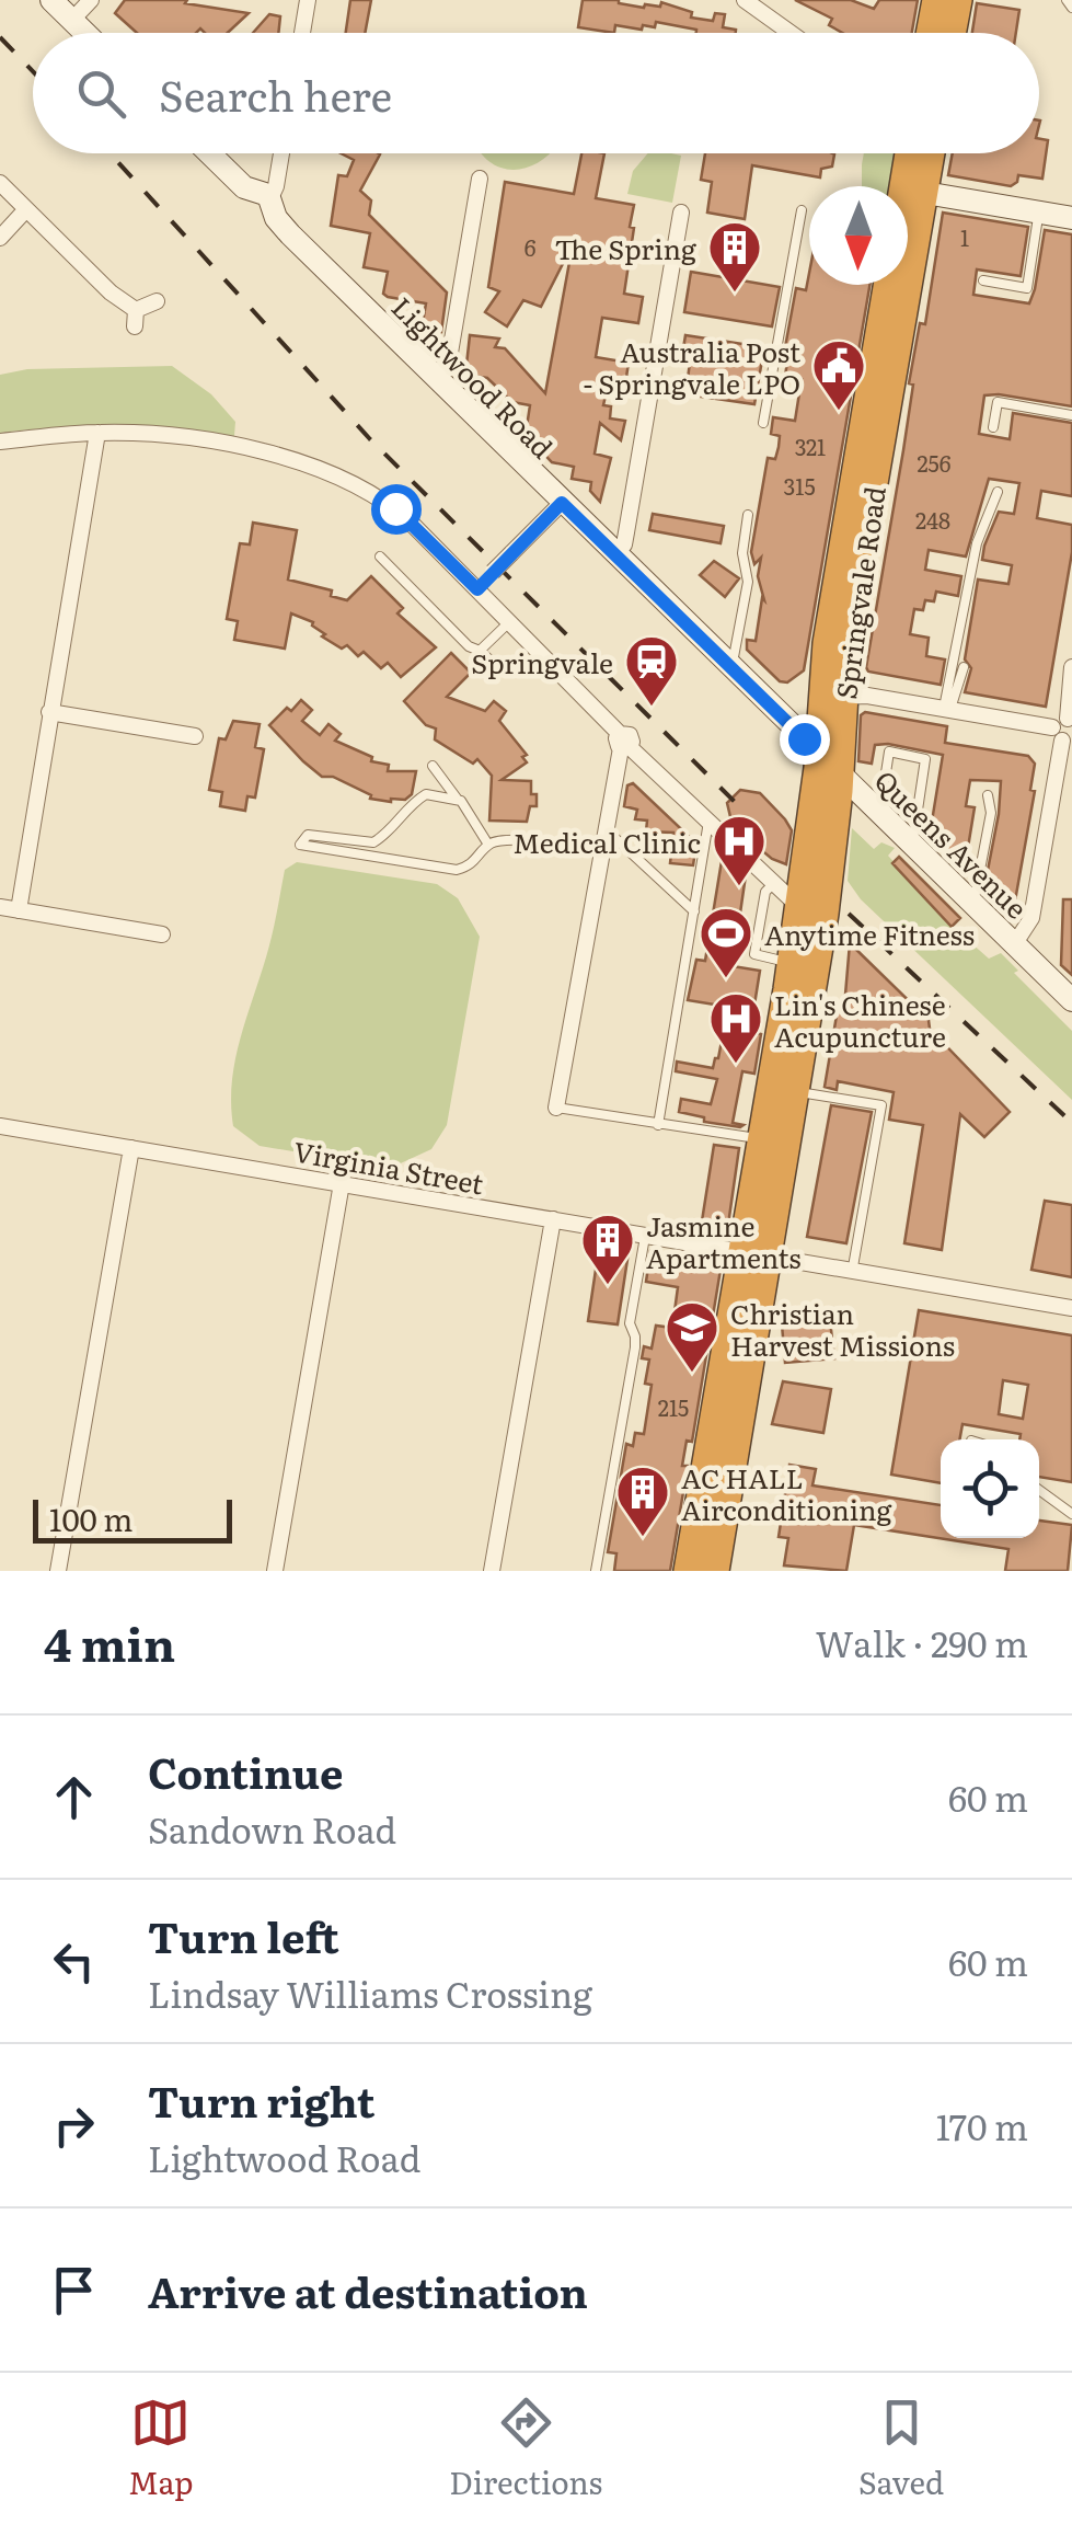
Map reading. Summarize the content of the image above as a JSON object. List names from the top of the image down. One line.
{"streets":{"highway":["Springvale Road"],"main road":["Lightwood Road","Queens Avenue"],"street":["Virginia Street"]},"crossings":[["Lightwood Road","Springvale Road"],["Springvale Road","Queens Avenue"],["Springvale Road","Virginia Street"]],"places":{"building":["The Spring","Jasmine Apartments","AC HALL Airconditioning"],"public building":["Australia Post - Springvale LPO"],"station":["Springvale"],"hospital":["Medical Clinic","Lin's Chinese Acupuncture"],"sports":["Anytime Fitness"],"school or university":["Christian Harvest Missions"]},"house_numbers":["1","6","321","256","315","248","215"],"scale_bar":"100 m","north":"bottom","page":{"search":"Search here","scale":"100 m","heading":["4 min","Walk · 290 m"],"list":[["Continue","Sandown Road","60 m"],["Turn left","Lindsay Williams Crossing","60 m"],["Turn right","Lightwood Road","170 m"],"Arrive at destination"],"nav":["Map","Directions","Saved"]}}
